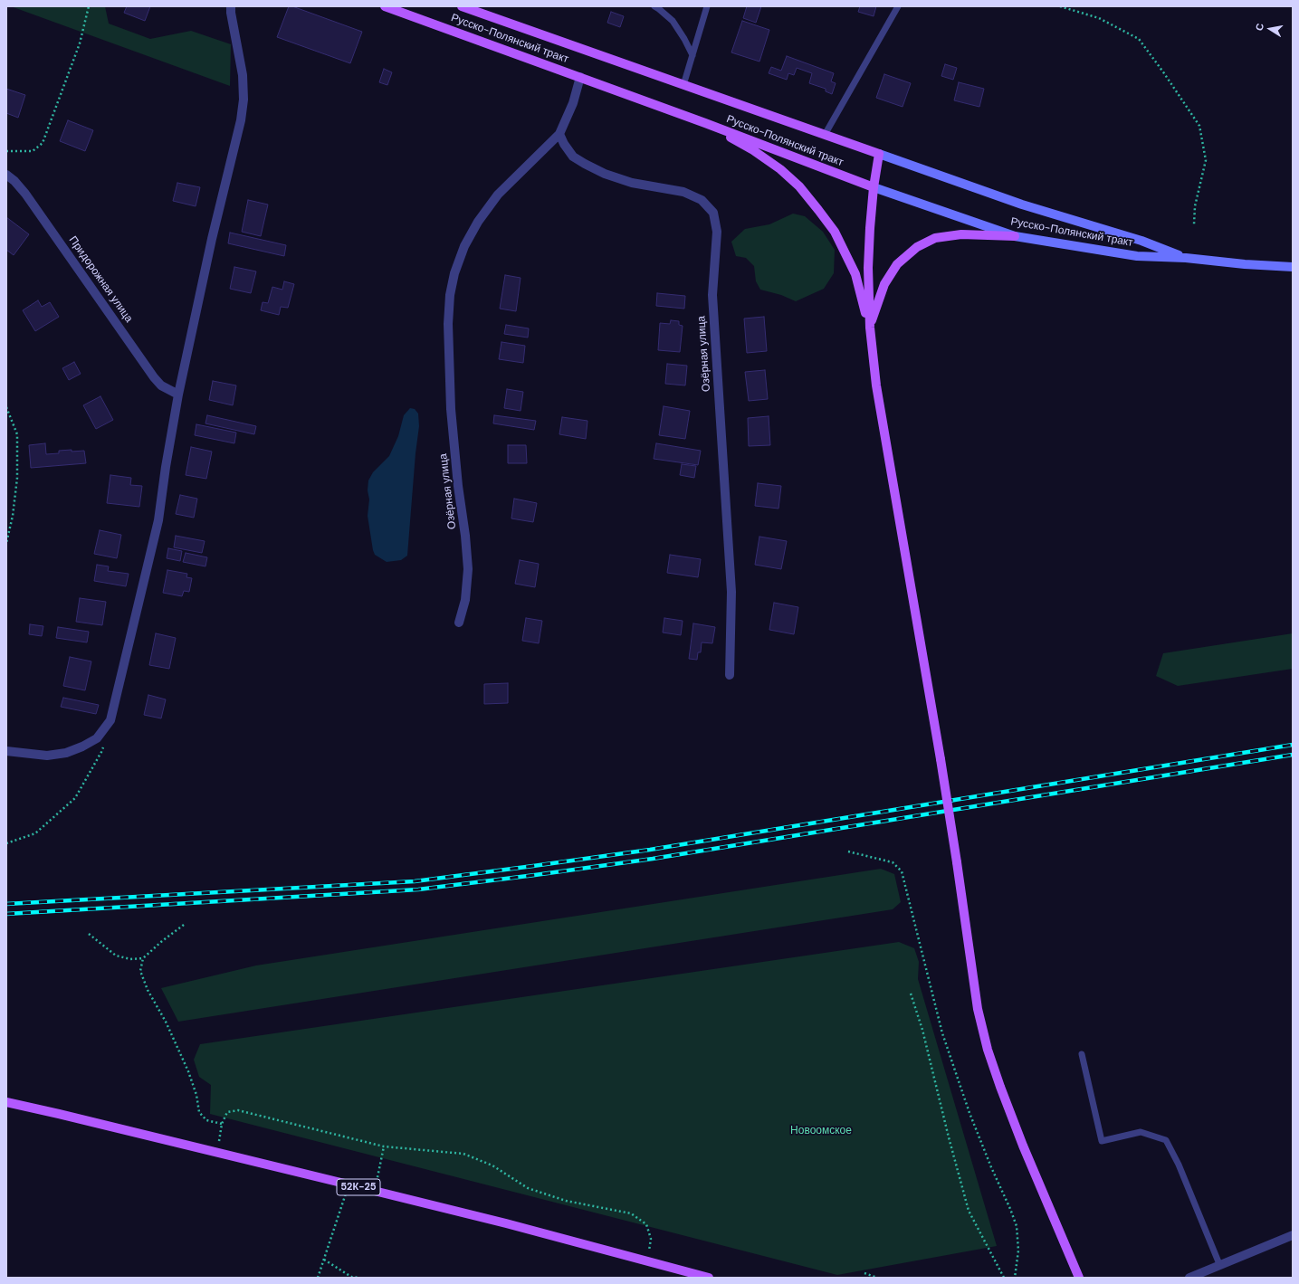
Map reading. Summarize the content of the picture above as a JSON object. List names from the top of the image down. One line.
{"streets":{"main road":["Русско-Полянский тракт","52К-25"],"street":["Придорожная улица","Озёрная улица"]},"crossings":[["Русско-Полянский тракт","Озёрная улица"]],"parks":["Новоомское"],"north":"left"}
